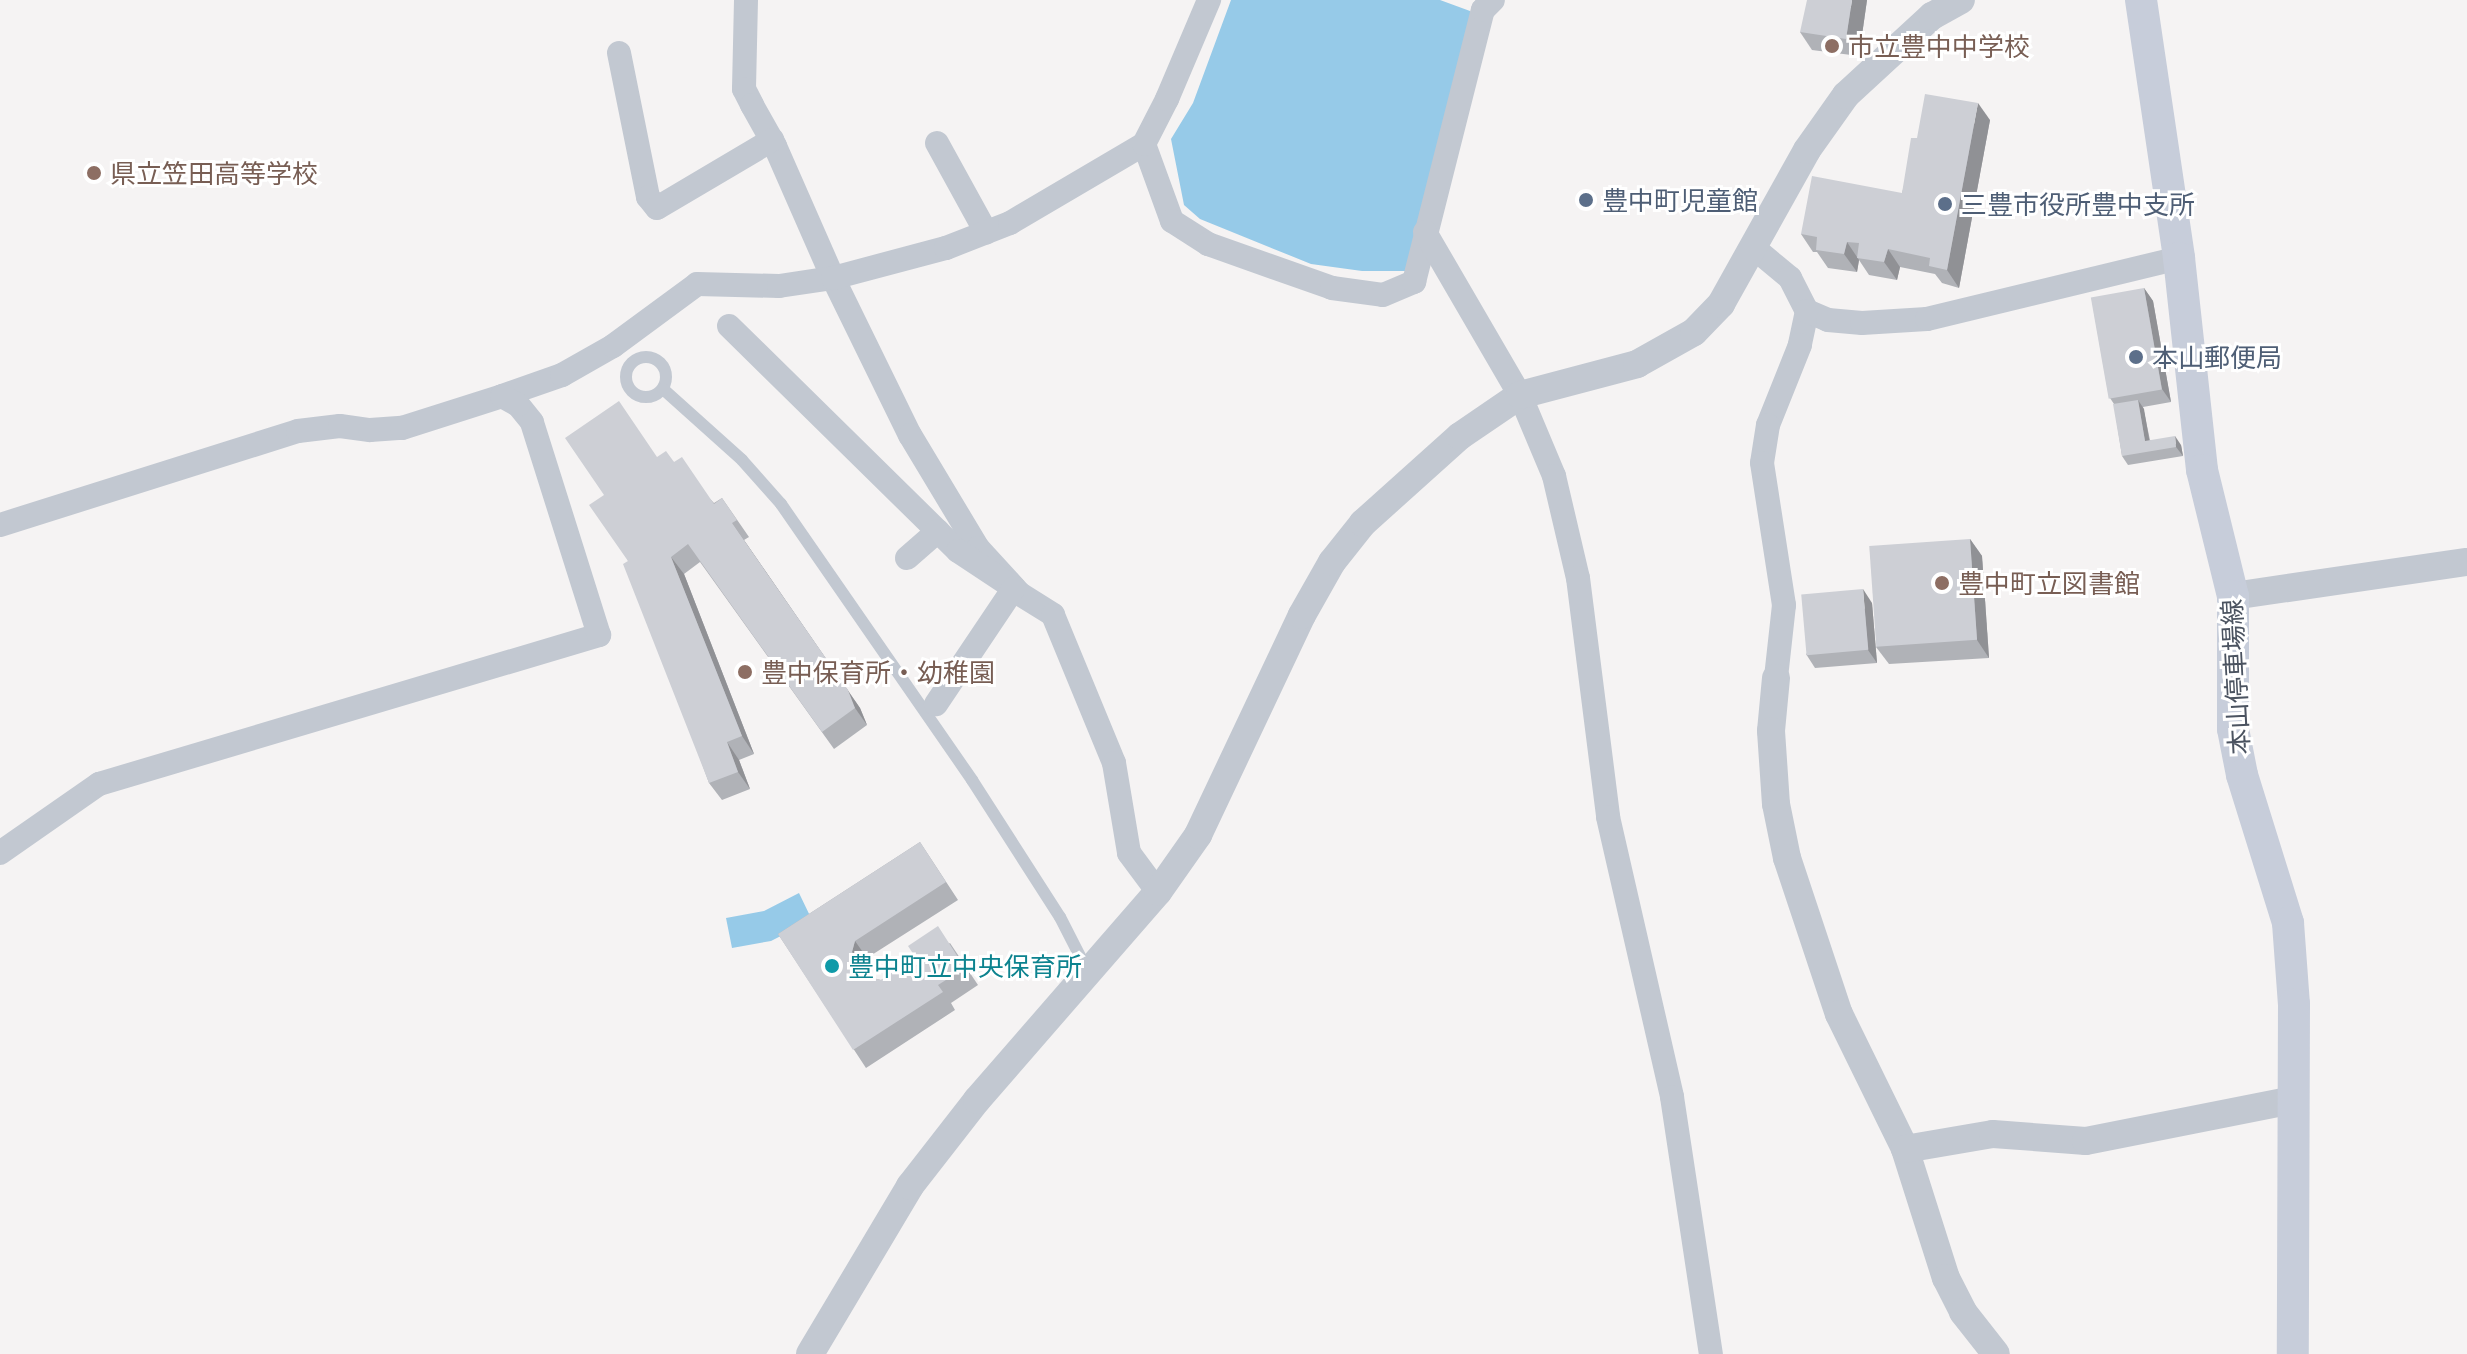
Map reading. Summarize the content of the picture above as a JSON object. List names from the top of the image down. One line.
{"streets":{"main road":["本山停車場線"]},"places":["市立豊中中学校","県立笠田高等学校","豊中町児童館","三豊市役所豊中支所","本山郵便局","豊中町立図書館","豊中保育所・幼稚園","豊中町立中央保育所"]}
